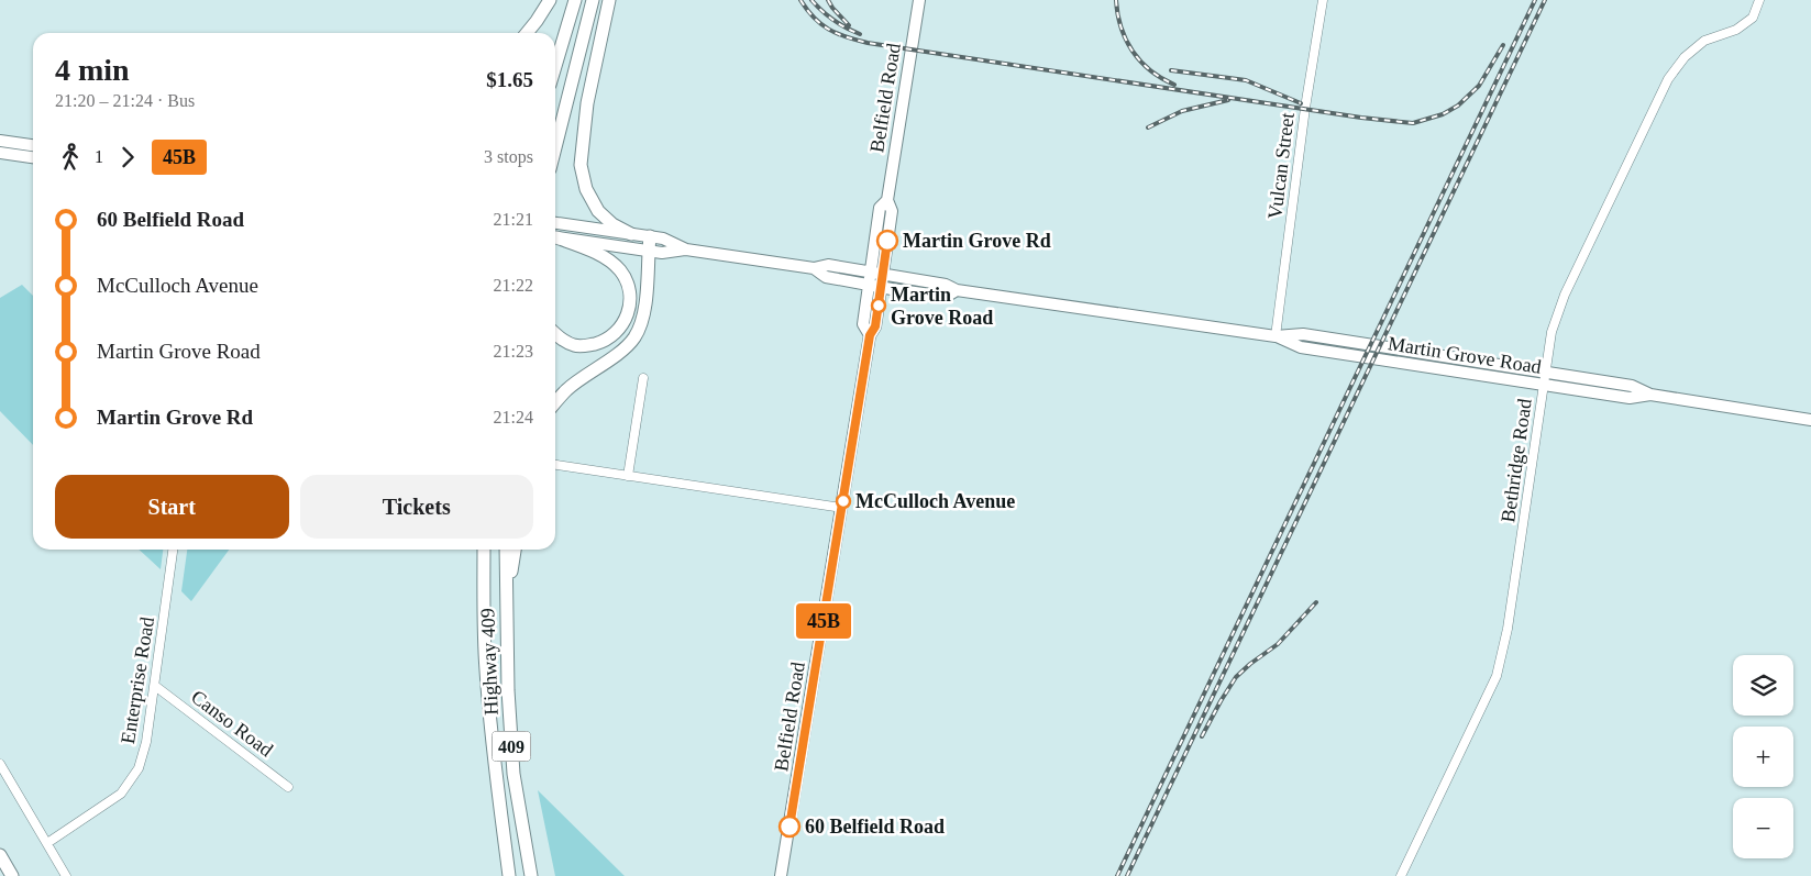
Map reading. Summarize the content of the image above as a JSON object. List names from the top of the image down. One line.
{"streets":{"highway":["Highway 409","409"],"main road":["Belfield Road","Martin Grove Road"],"street":["Vulcan Street","Bethridge Road","Enterprise Road","Canso Road"]},"crossings":[["Belfield Road","Martin Grove Road"],["Vulcan Street","Martin Grove Road"],["Martin Grove Road","Bethridge Road"],["Enterprise Road","Canso Road"]],"places":["Martin Grove Rd","Martin Grove Road","McCulloch Avenue","60 Belfield Road"],"lines":["bus line 45B"],"page":{"on_map":"45B","heading":["4 min","21:20 – 21:24 · Bus","$1.65"],"legs":["1","45B","3 stops"],"list":[{"name":"60 Belfield Road","value":"21:21"},{"name":"McCulloch Avenue","value":"21:22"},{"name":"Martin Grove Road","value":"21:23"},{"name":"Martin Grove Rd","value":"21:24"}],"buttons":["Start","Tickets"],"map_buttons":["+","−"]}}
